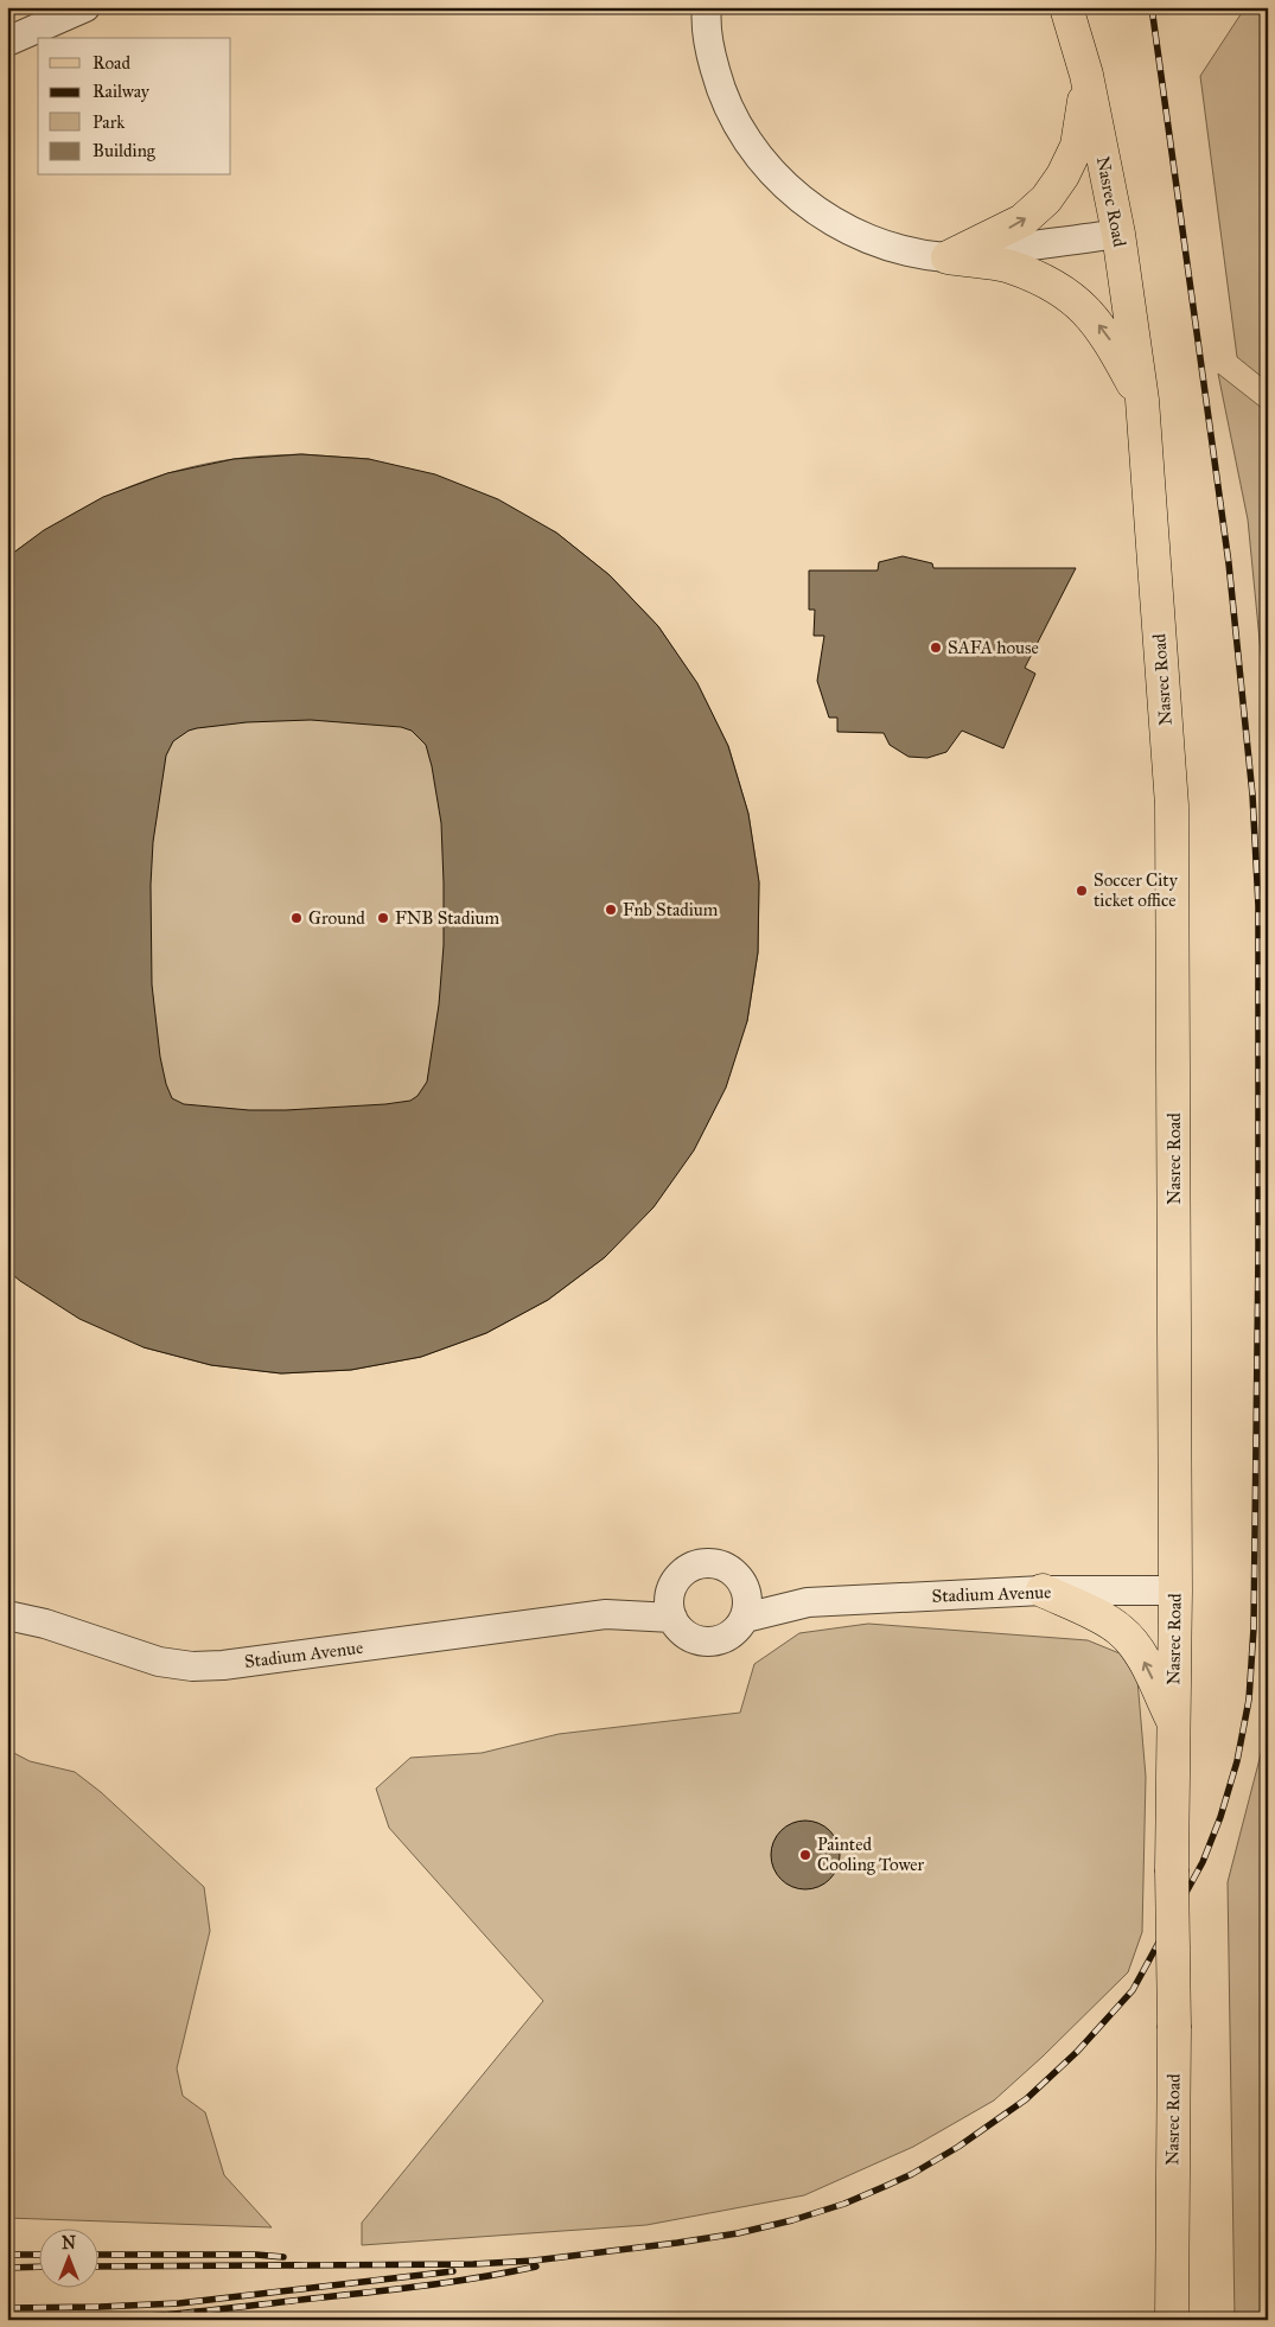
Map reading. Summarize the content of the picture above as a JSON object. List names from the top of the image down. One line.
{"streets":{"main road":["Nasrec Road"],"street":["Stadium Avenue"]},"crossings":[["Nasrec Road","Stadium Avenue"]],"places":["SAFA house","Soccer City ticket office","Fnb Stadium","Ground","FNB Stadium","Painted Cooling Tower"],"legend":["Road","Railway","Park","Building"],"north":"top"}
